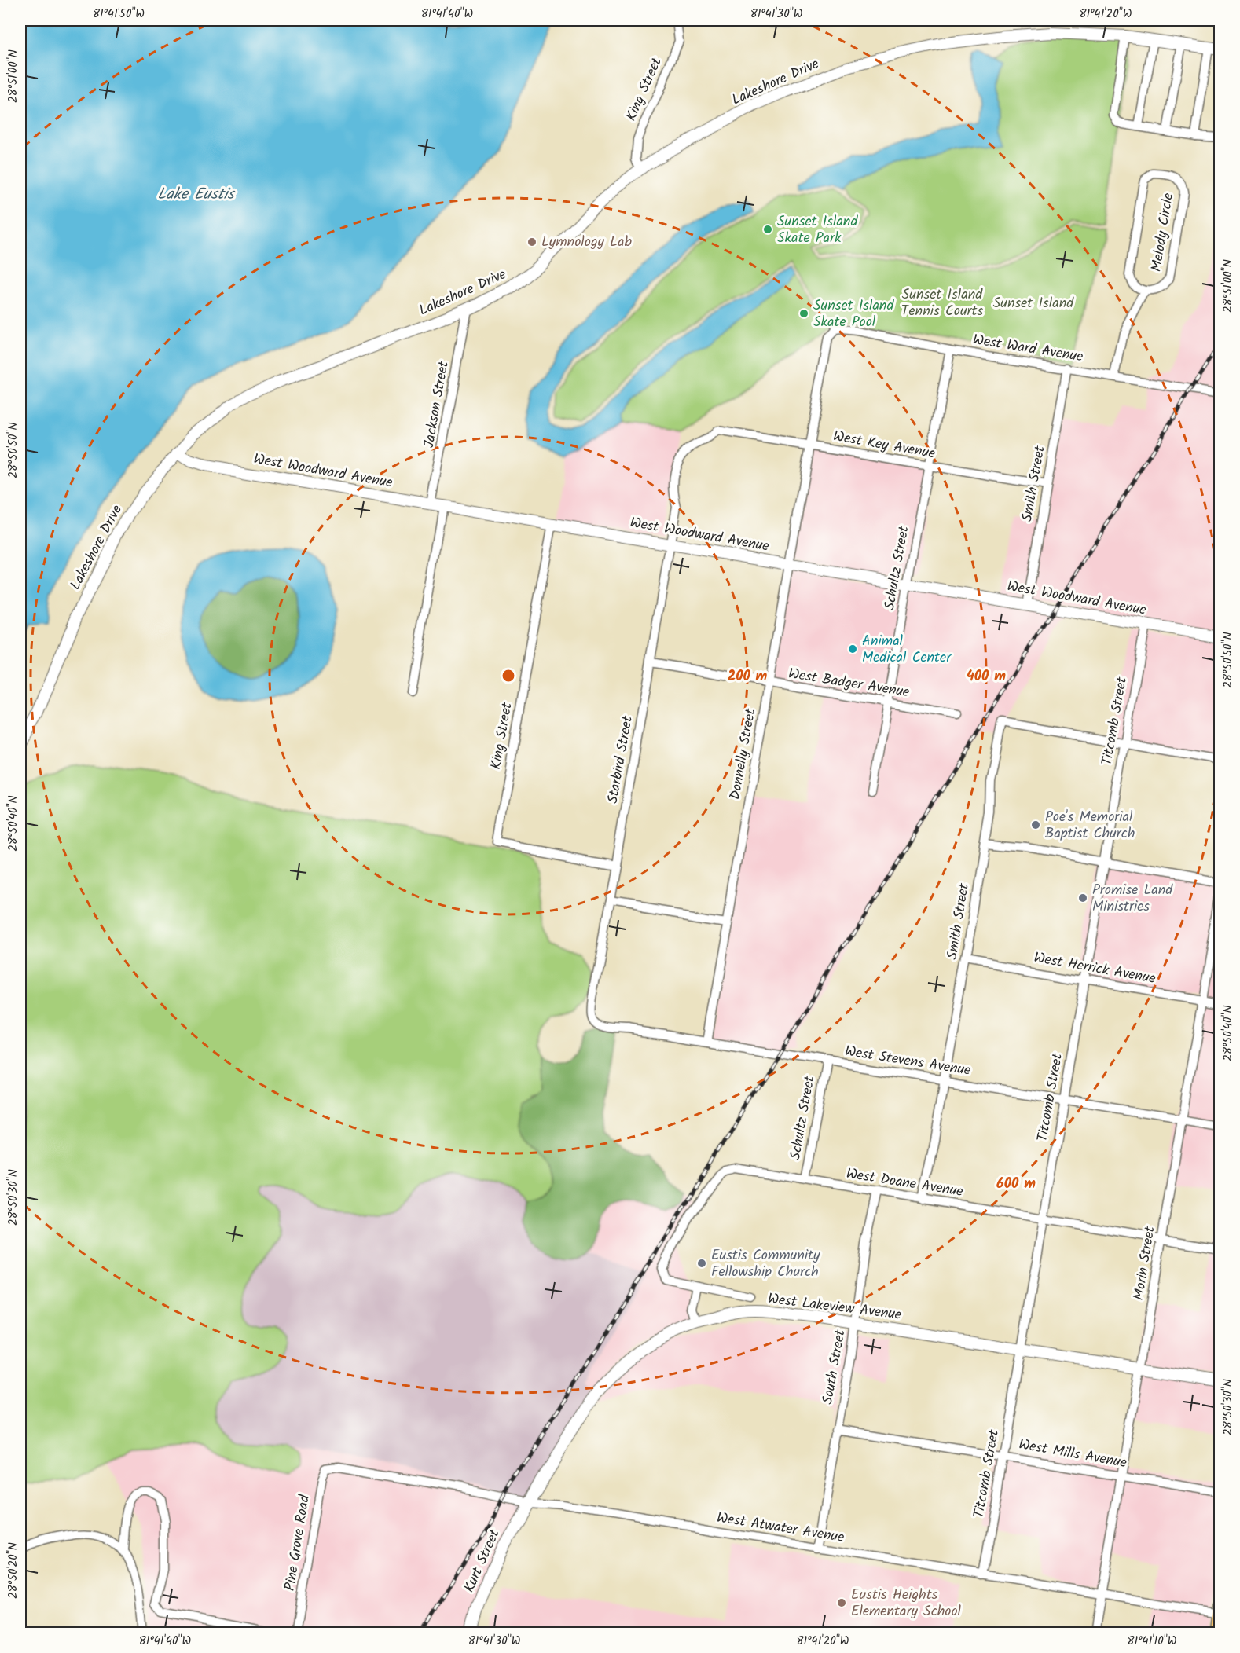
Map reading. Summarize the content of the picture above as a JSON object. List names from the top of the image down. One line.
{"streets":{"street":["Lakeshore Drive","King Street","Melody Circle","West Ward Avenue","Jackson Street","West Key Avenue","West Woodward Avenue","Smith Street","Schultz Street","West Badger Avenue","Titcomb Street","Donnelly Street","Starbird Street","West Herrick Avenue","West Stevens Avenue","West Doane Avenue","Morin Street","West Lakeview Avenue","South Street","West Mills Avenue","West Atwater Avenue","Pine Grove Road","Kurt Street"]},"crossings":[["Lakeshore Drive","King Street"],["Lakeshore Drive","Jackson Street"],["Lakeshore Drive","West Woodward Avenue"],["King Street","West Woodward Avenue"],["King Street","Starbird Street"],["West Ward Avenue","Smith Street"],["West Ward Avenue","Schultz Street"],["West Ward Avenue","Donnelly Street"],["Jackson Street","West Woodward Avenue"],["West Key Avenue","Smith Street"],["West Key Avenue","Schultz Street"],["West Key Avenue","Donnelly Street"],["West Key Avenue","Starbird Street"],["West Woodward Avenue","Smith Street"],["West Woodward Avenue","Schultz Street"],["West Woodward Avenue","Titcomb Street"],["West Woodward Avenue","Donnelly Street"],["West Woodward Avenue","Starbird Street"],["Smith Street","Titcomb Street"],["Smith Street","West Herrick Avenue"],["Smith Street","West Stevens Avenue"],["Smith Street","West Doane Avenue"],["Schultz Street","West Badger Avenue"],["Schultz Street","West Stevens Avenue"],["Schultz Street","West Doane Avenue"],["West Badger Avenue","Donnelly Street"],["West Badger Avenue","Starbird Street"],["Titcomb Street","West Herrick Avenue"],["Titcomb Street","West Stevens Avenue"],["Titcomb Street","West Doane Avenue"],["Titcomb Street","West Lakeview Avenue"],["Titcomb Street","West Mills Avenue"],["Titcomb Street","West Atwater Avenue"],["Donnelly Street","West Stevens Avenue"],["Starbird Street","West Stevens Avenue"],["West Herrick Avenue","Morin Street"],["West Stevens Avenue","Morin Street"],["West Doane Avenue","Morin Street"],["West Doane Avenue","South Street"],["Morin Street","West Lakeview Avenue"],["Morin Street","West Mills Avenue"],["Morin Street","West Atwater Avenue"],["West Lakeview Avenue","South Street"],["West Lakeview Avenue","West Atwater Avenue"],["West Lakeview Avenue","Kurt Street"],["South Street","West Mills Avenue"],["South Street","West Atwater Avenue"],["West Atwater Avenue","Pine Grove Road"],["West Atwater Avenue","Kurt Street"]],"water":["Lake Eustis"],"parks":["Sunset Island Tennis Courts","Sunset Island"],"places":["Sunset Island Skate Park","Lymnology Lab","Sunset Island Skate Pool","Animal Medical Center","Poe's Memorial Baptist Church","Promise Land Ministries","Eustis Community Fellowship Church","Eustis Heights Elementary School"],"coordinates":["81°41'50\"W","81°41'40\"W","81°41'30\"W","81°41'20\"W","28°51'00\"N","28°50'50\"N","28°50'40\"N","28°50'30\"N","28°50'20\"N","81°41'10\"W"],"rings":["200 m","400 m","600 m"]}
